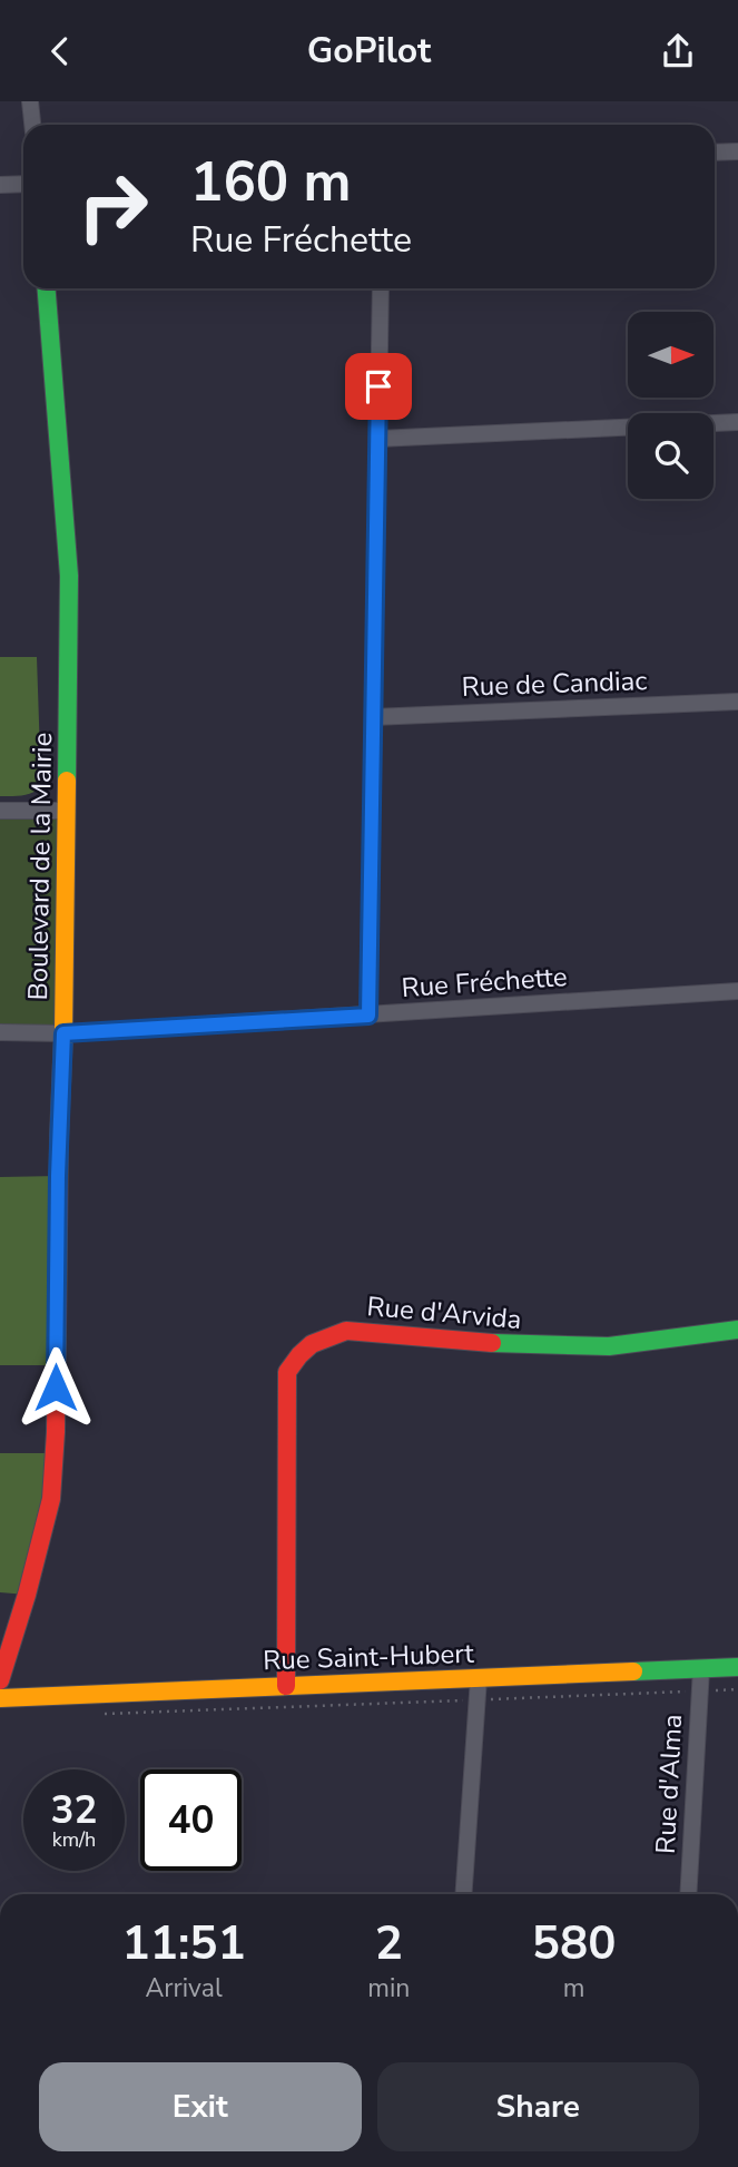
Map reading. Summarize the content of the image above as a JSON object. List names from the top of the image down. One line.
{"streets":{"street":["Rue de Candiac","Boulevard de la Mairie","Rue Fréchette","Rue d'Arvida","Rue Saint-Hubert","Rue d'Alma"]},"crossings":[["Boulevard de la Mairie","Rue Fréchette"],["Rue d'Arvida","Rue Saint-Hubert"],["Rue Saint-Hubert","Rue d'Alma"]],"north":"right","page":{"header":"GoPilot","turn":["160 m","Rue Fréchette"],"speed":"32 km/h","limit":"40","eta":["11:51","Arrival","2","min","580","m"],"buttons":["Exit","Share"]}}
